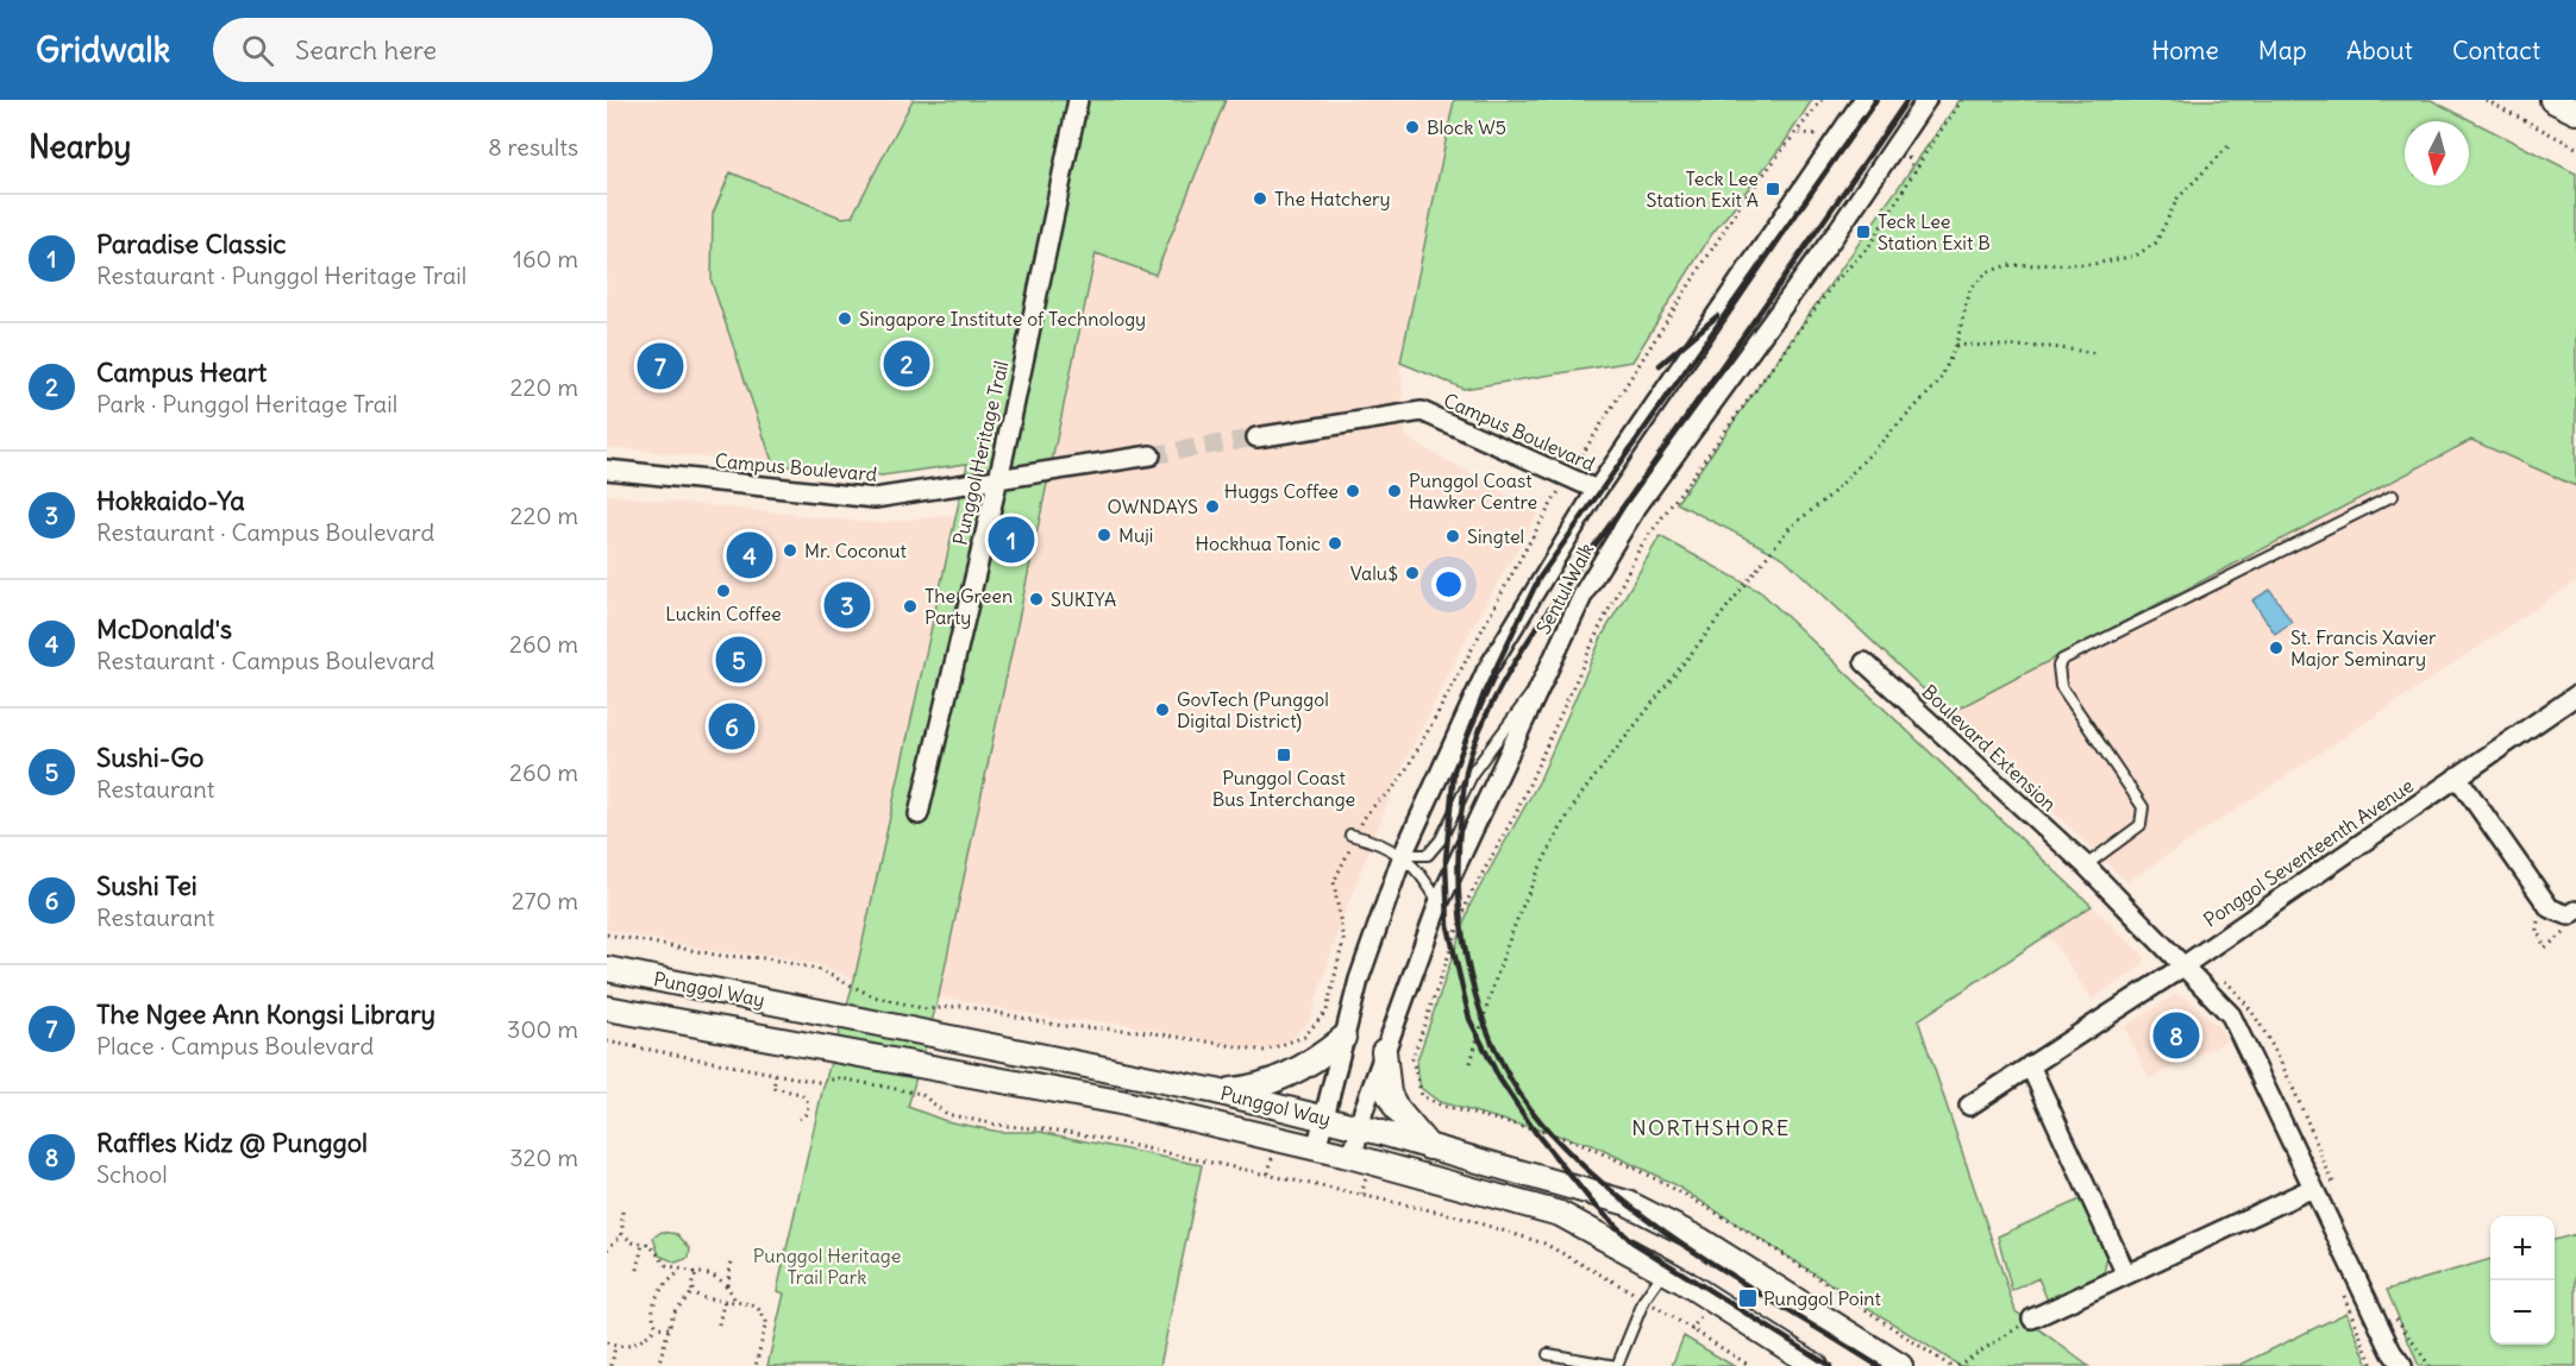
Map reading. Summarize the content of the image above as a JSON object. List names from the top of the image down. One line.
{"streets":{"main road":["Punggol Way"],"street":["Campus Boulevard","Punggol Heritage Trail","Sentul Walk","Boulevard Extension","Ponggol Seventeenth Avenue"]},"crossings":[["Campus Boulevard","Sentul Walk"],["Sentul Walk","Punggol Way"]],"districts":["NORTHSHORE"],"parks":["Punggol Heritage Trail Park"],"places":{"other":["Block W5","The Hatchery","Singapore Institute of Technology","Huggs Coffee","Punggol Coast Hawker Centre","OWNDAYS","Muji","Singtel","Hockhua Tonic","Mr. Coconut","Valu$","Luckin Coffee","SUKIYA","The Green Party","St. Francis Xavier Major Seminary","GovTech (Punggol Digital District)"],"transit":["Teck Lee Station Exit A","Teck Lee Station Exit B","Punggol Coast Bus Interchange","Punggol Point"]},"north":"bottom","page":{"header":"Gridwalk","search":"Search here","nav":["Home","Map","About","Contact"],"heading":["Nearby","8 results"],"list":[{"mark":"1","name":"Paradise Classic","note":"Restaurant · Punggol Heritage Trail","value":"160 m"},{"mark":"2","name":"Campus Heart","note":"Park · Punggol Heritage Trail","value":"220 m"},{"mark":"3","name":"Hokkaido-Ya","note":"Restaurant · Campus Boulevard","value":"220 m"},{"mark":"4","name":"McDonald's","note":"Restaurant · Campus Boulevard","value":"260 m"},{"mark":"5","name":"Sushi-Go","note":"Restaurant","value":"260 m"},{"mark":"6","name":"Sushi Tei","note":"Restaurant","value":"270 m"},{"mark":"7","name":"The Ngee Ann Kongsi Library","note":"Place · Campus Boulevard","value":"300 m"},{"mark":"8","name":"Raffles Kidz @ Punggol","note":"School","value":"320 m"}],"pins":["2","7","1","4","3","5","6","8"],"map_buttons":["+","−"]}}
